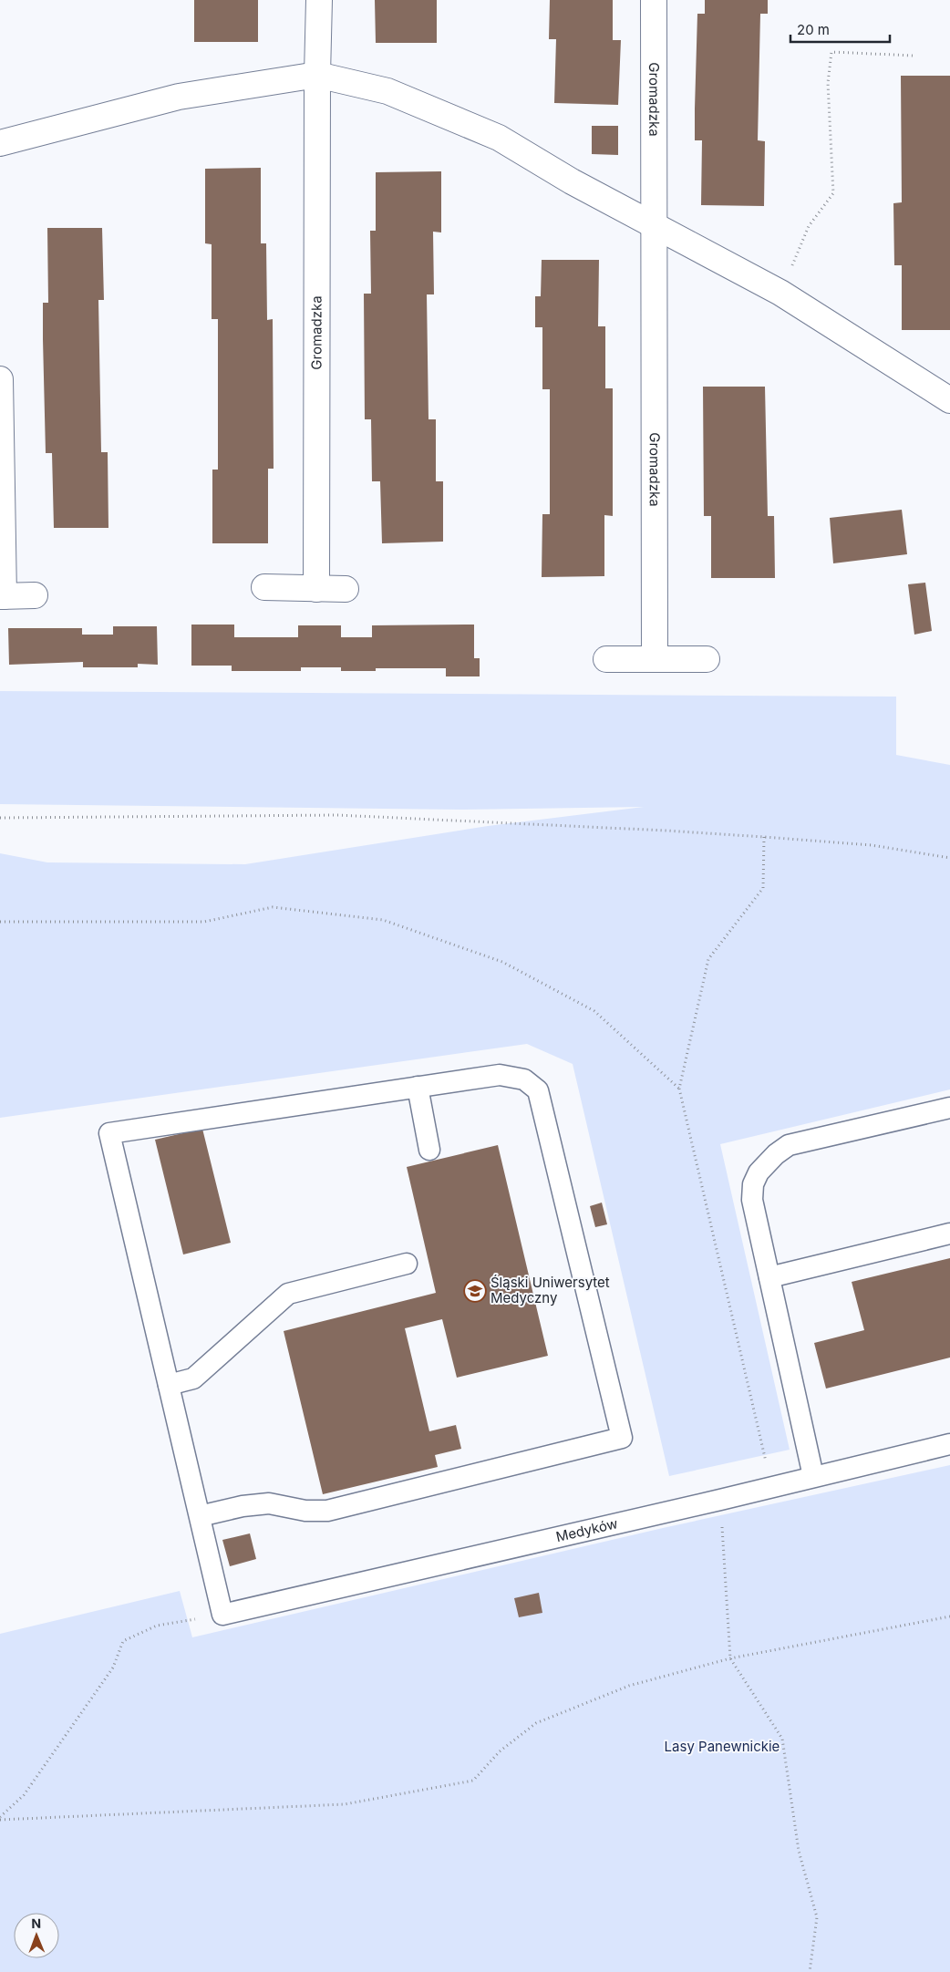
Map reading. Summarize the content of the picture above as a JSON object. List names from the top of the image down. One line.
{"streets":{"street":["Gromadzka"],"lane":["Medyków"]},"parks":["Lasy Panewnickie"],"places":{"school or university":["Śląski Uniwersytet Medyczny"]},"scale_bar":"20 m","north":"top"}
